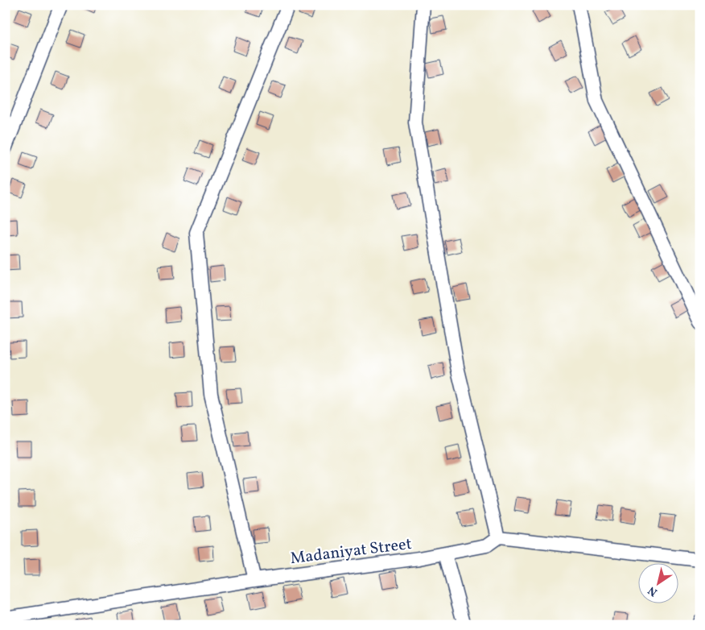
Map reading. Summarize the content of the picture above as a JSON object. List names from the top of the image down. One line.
{"streets":{"street":["Madaniyat Street"]},"north":"bottom left"}
